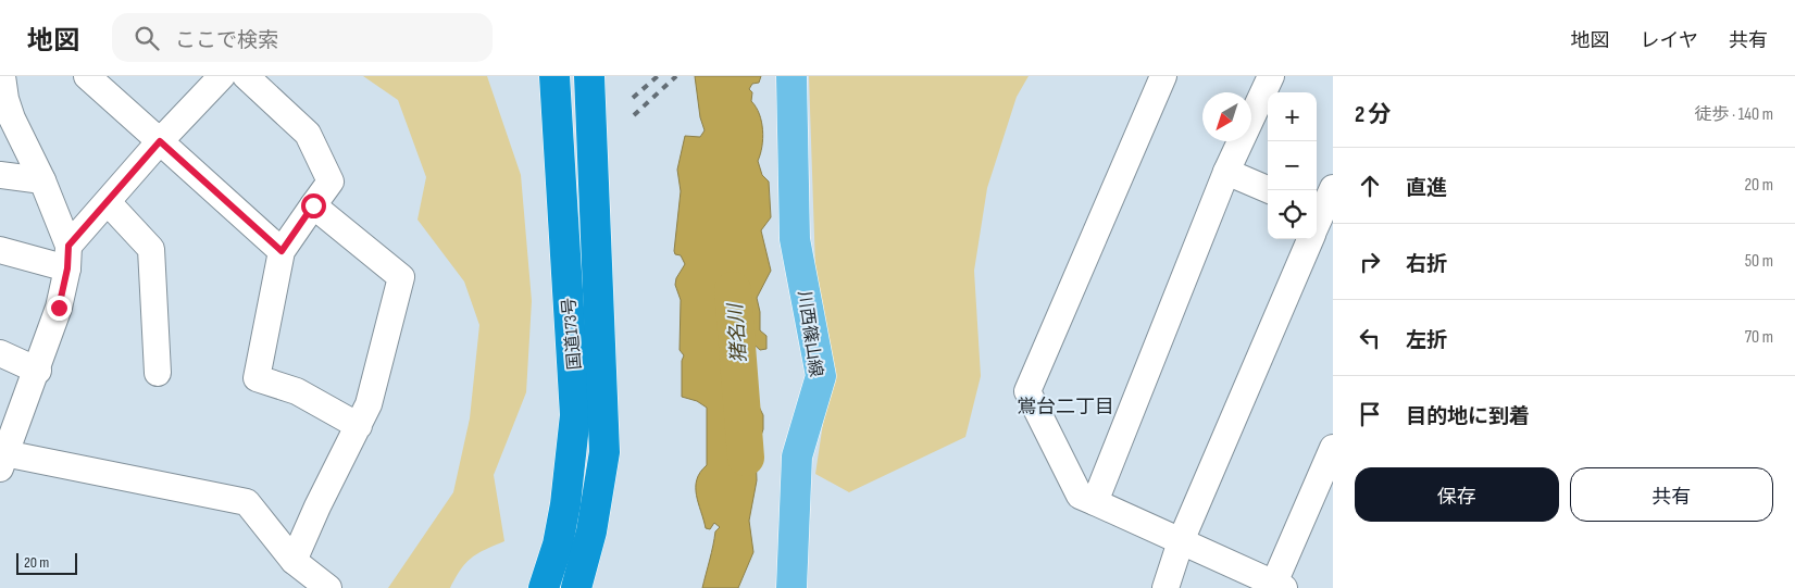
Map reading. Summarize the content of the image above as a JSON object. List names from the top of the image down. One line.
{"streets":{"highway":["国道173号"],"main road":["川西篠山線"]},"districts":["鴬台二丁目"],"water":["猪名川"],"scale_bar":"20 m","north":"bottom left","page":{"header":"地図","search":"ここで検索","nav":["地図","レイヤ","共有"],"heading":["2 分","徒歩 · 140 m"],"map_buttons":["+","−"],"list":[["直進","20 m"],["右折","50 m"],["左折","70 m"],"目的地に到着"],"buttons":["保存","共有"],"scale":"20 m"}}
